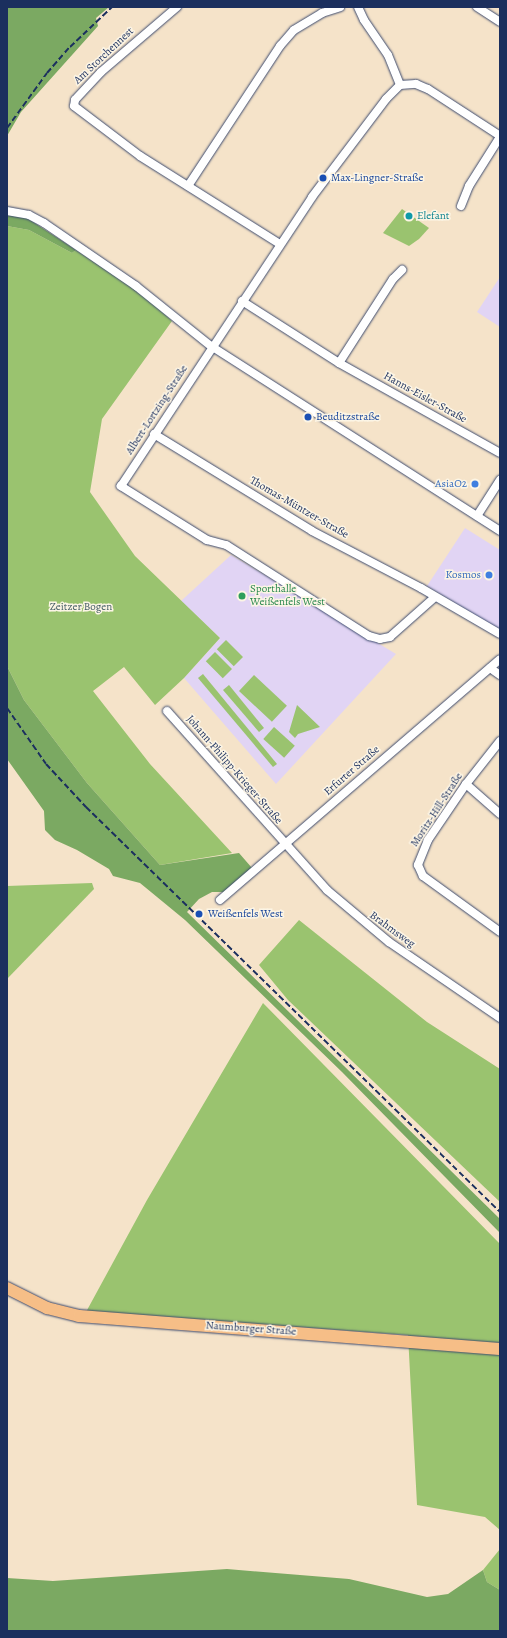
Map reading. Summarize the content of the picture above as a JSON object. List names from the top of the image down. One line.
{"streets":{"main road":["Naumburger Straße"],"street":["Am Storchennest","Hanns-Eisler-Straße","Albert-Lortzing-Straße","Thomas-Müntzer-Straße","Johann-Philipp-Krieger-Straße","Erfurter Straße","Moritz-Hill-Straße","Brahmsweg"]},"crossings":[["Albert-Lortzing-Straße","Thomas-Müntzer-Straße"],["Johann-Philipp-Krieger-Straße","Erfurter Straße"],["Johann-Philipp-Krieger-Straße","Brahmsweg"],["Erfurter Straße","Brahmsweg"]],"parks":["Zeitzer Bogen"],"places":["Max-Lingner-Straße","Elefant","Beuditzstraße","AsiaO2","Kosmos","Sporthalle Weißenfels West","Weißenfels West"]}
